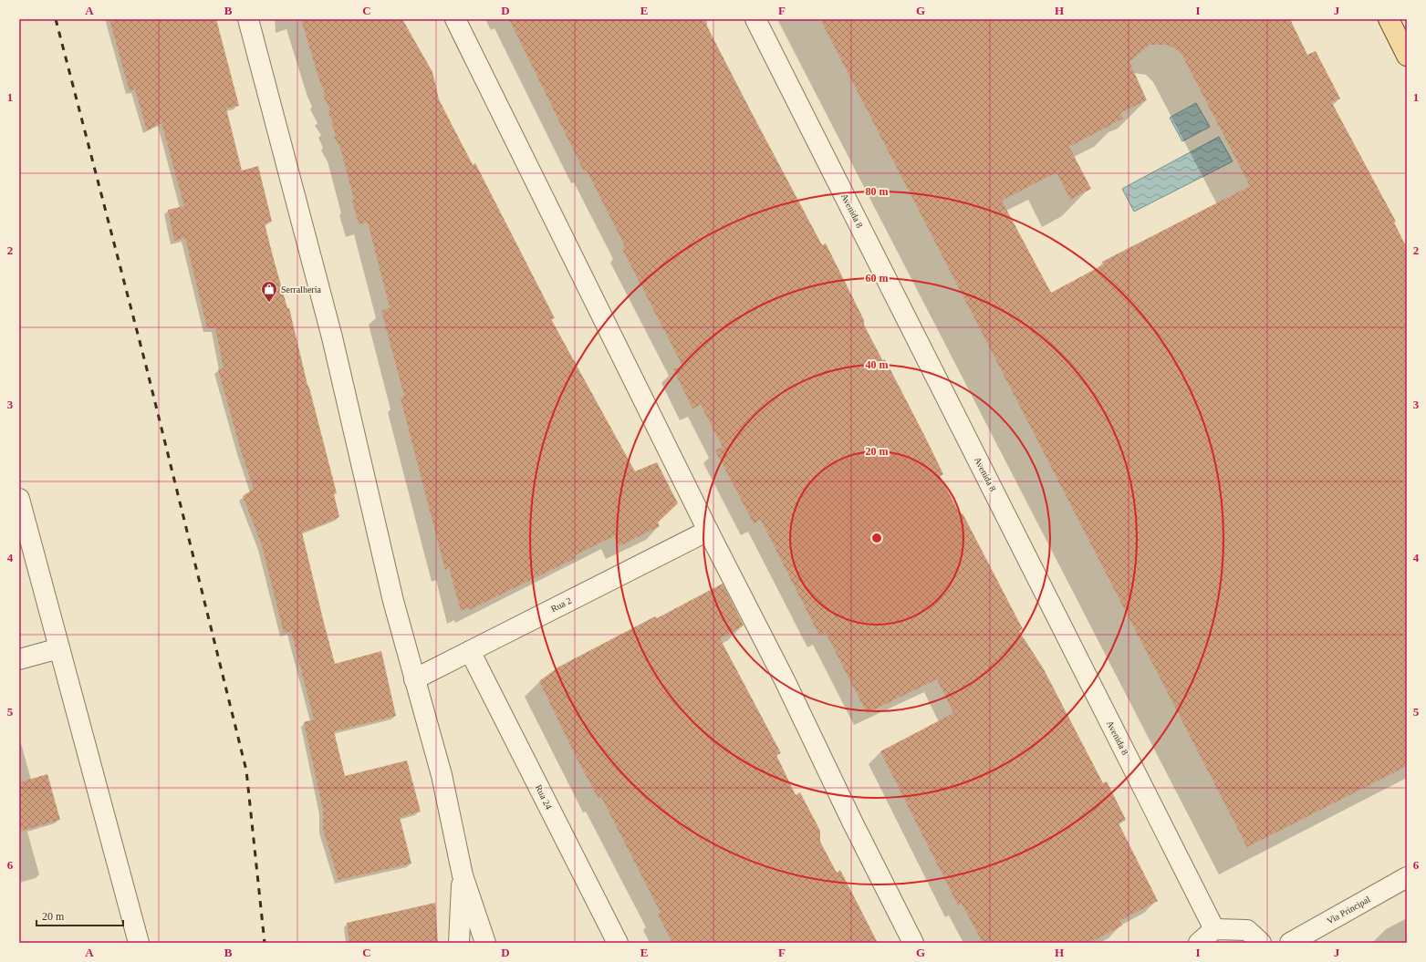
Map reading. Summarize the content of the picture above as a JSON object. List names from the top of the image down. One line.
{"streets":{"street":["Avenida 8","Rua 2","Rua 24","Via Principal"]},"crossings":[["Rua 2","Rua 24"]],"places":{"shop":["Serralheria"]},"scale_bar":"20 m","grid":{"columns":["A","B","C","D","E","F","G","H","I","J"],"rows":["1","2","3","4","5","6"]},"rings":["80 m","60 m","40 m","20 m"]}
